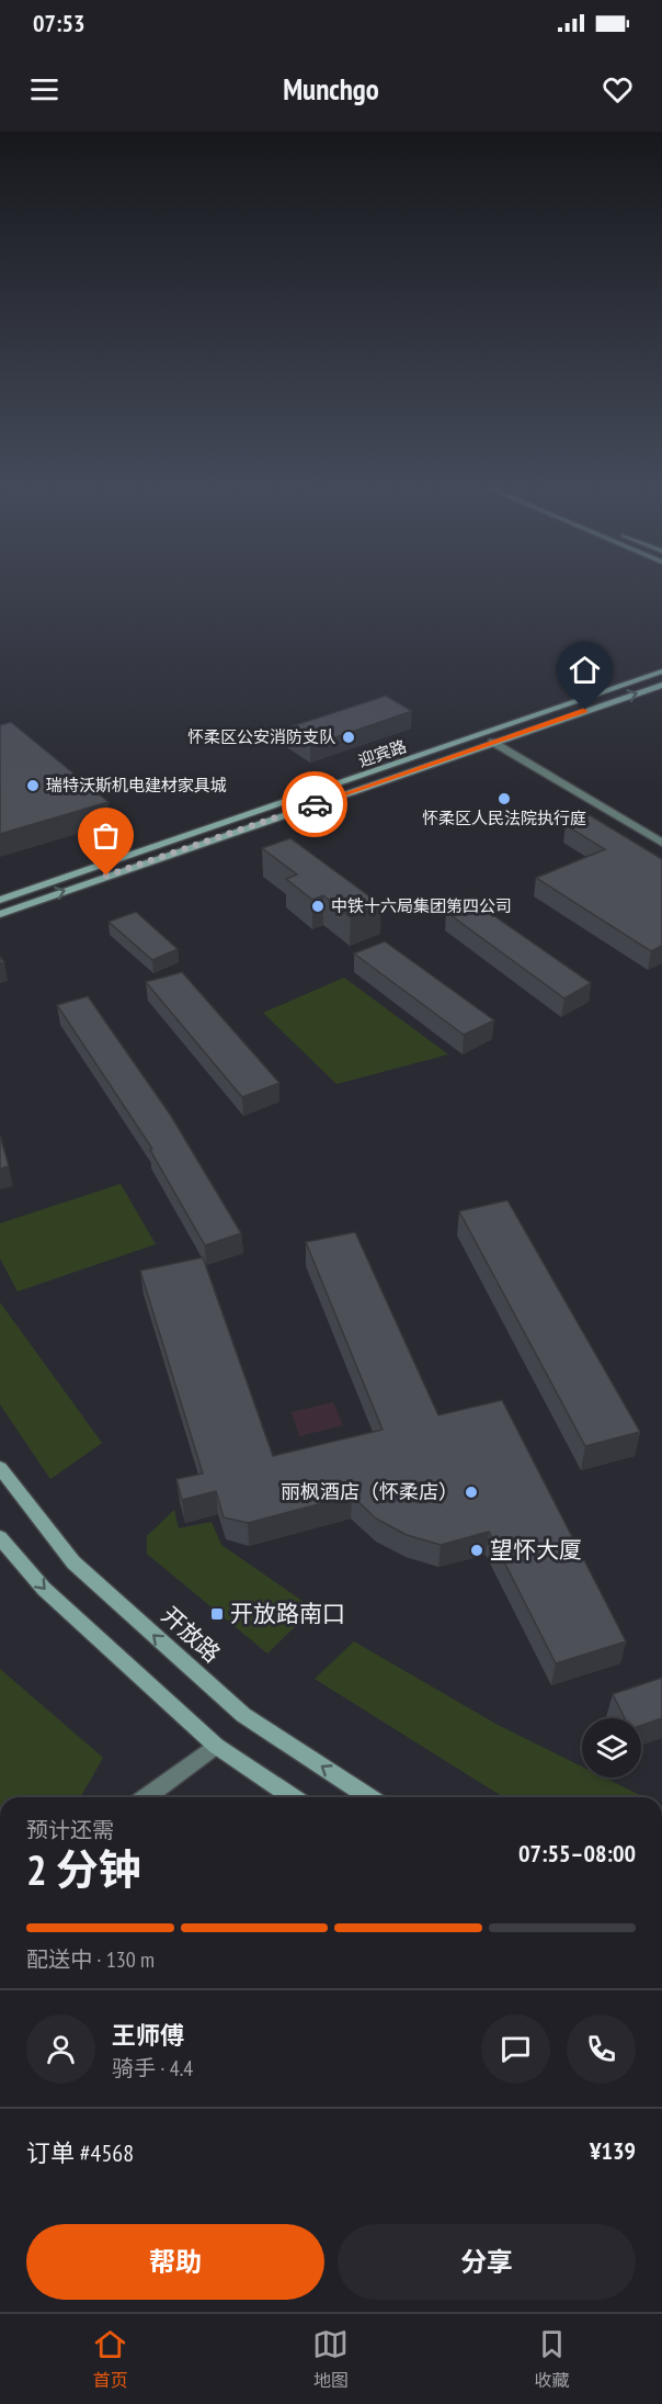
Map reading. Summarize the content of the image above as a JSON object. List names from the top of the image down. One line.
{"streets":{"main road":["迎宾路","开放路"]},"places":{"other":["怀柔区公安消防支队","瑞特沃斯机电建材家具城","怀柔区人民法院执行庭","中铁十六局集团第四公司","丽枫酒店（怀柔店）","望怀大厦"],"transit":["开放路南口"]},"page":{"status":"07:53","header":"Munchgo","heading":["2 分钟","预计还需","07:55–08:00"],"panel":["王师傅","骑手 · 4.4","订单 #4568","¥139"],"bar":"配送中 · 130 m","buttons":["帮助","分享"],"tabs":["首页","地图","收藏"]}}
